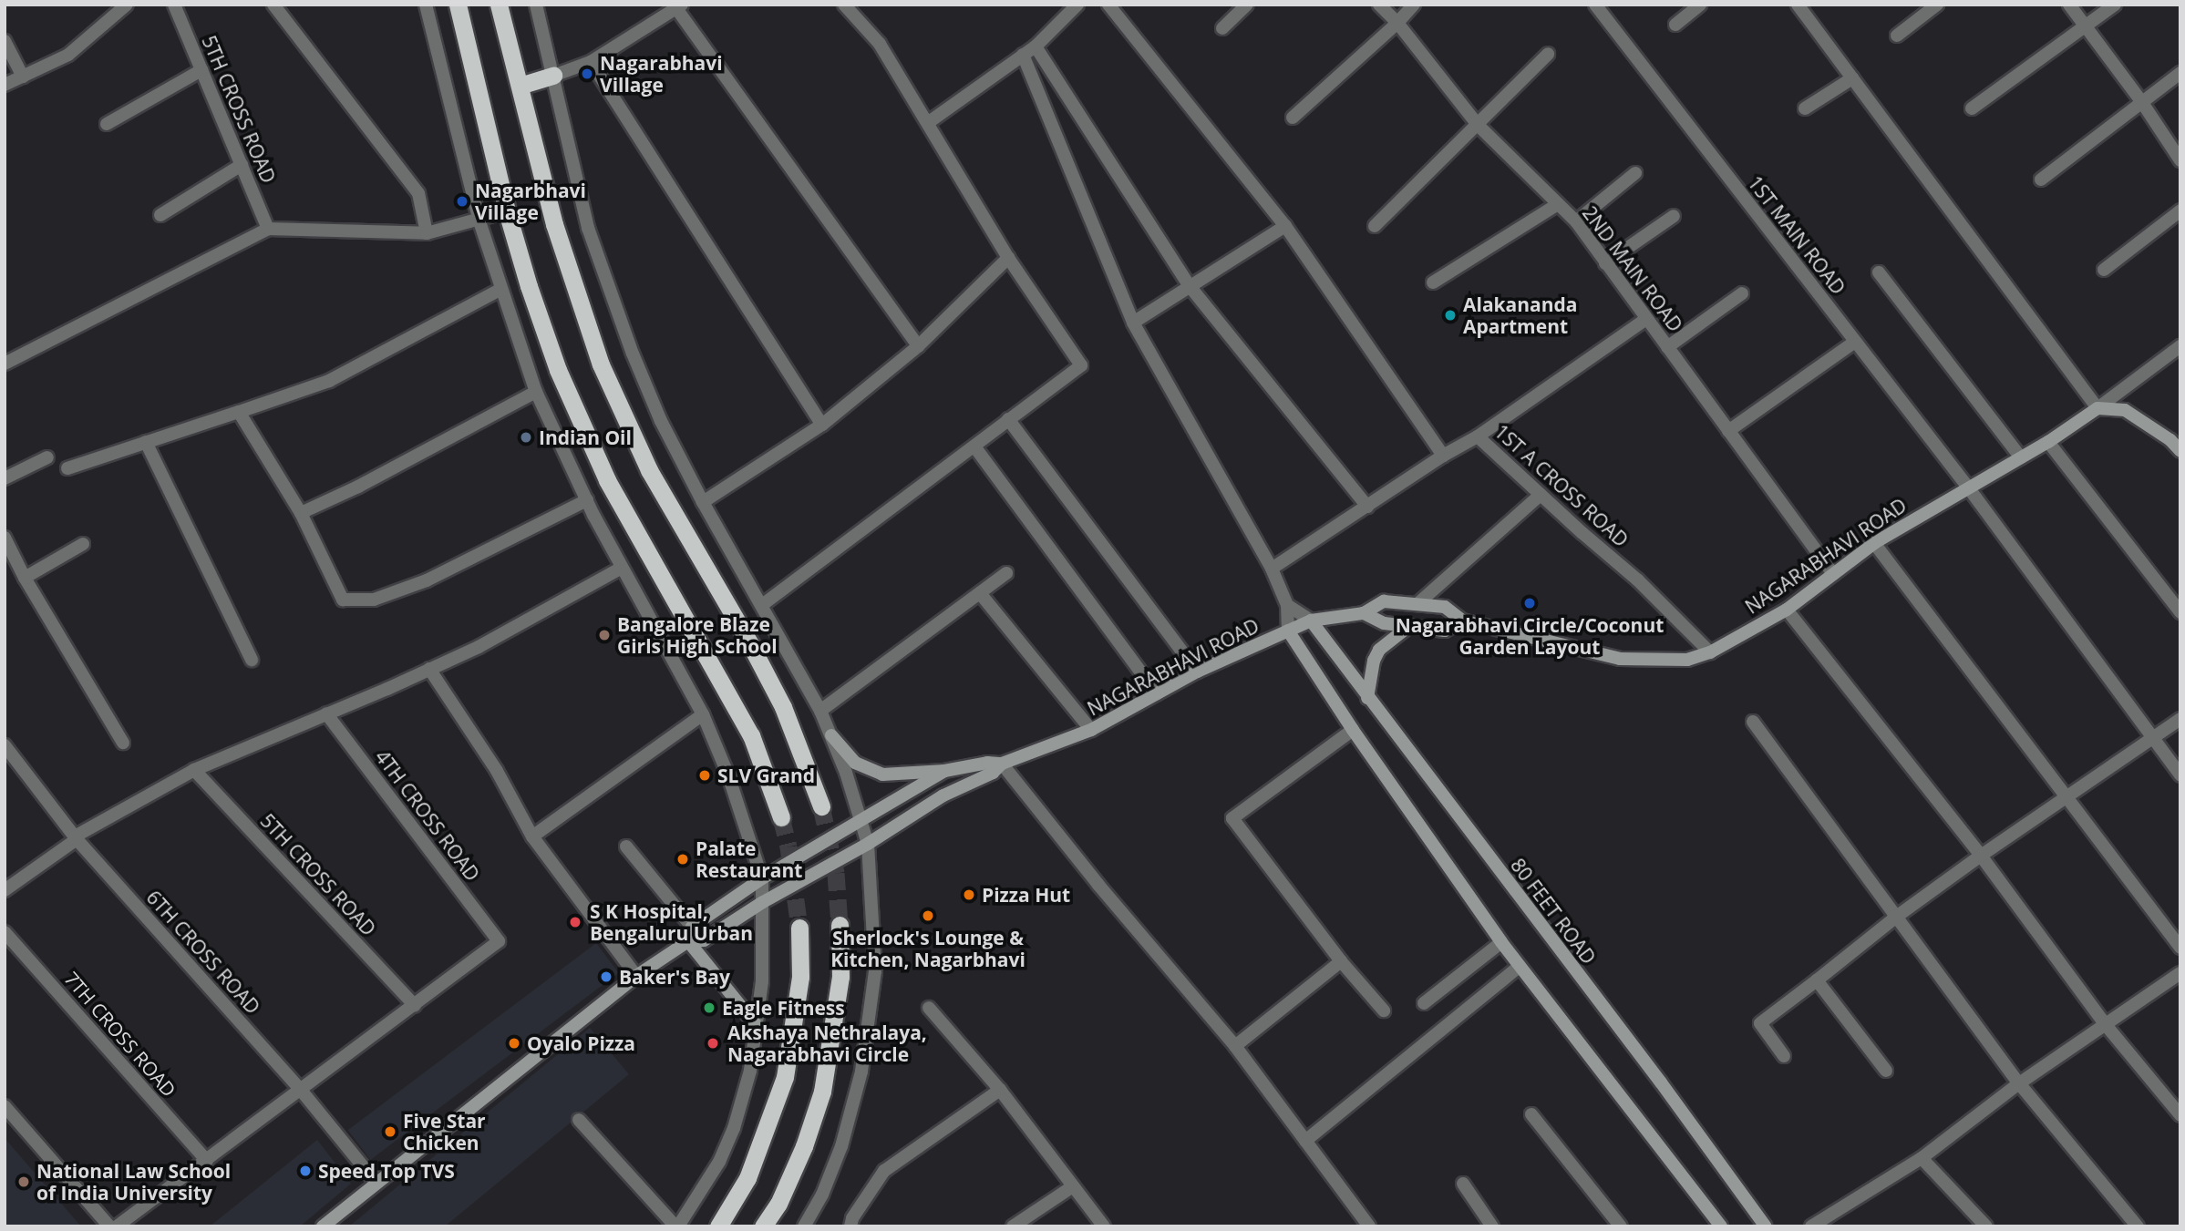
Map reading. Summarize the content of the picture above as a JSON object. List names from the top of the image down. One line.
{"streets":{"main road":["NAGARABHAVI ROAD","80 FEET ROAD"],"street":["5TH CROSS ROAD","1ST MAIN ROAD","2ND MAIN ROAD","1ST A CROSS ROAD","4TH CROSS ROAD","6TH CROSS ROAD","7TH CROSS ROAD"]},"crossings":[["5TH CROSS ROAD","4TH CROSS ROAD"],["1ST MAIN ROAD","NAGARABHAVI ROAD"],["2ND MAIN ROAD","1ST A CROSS ROAD"],["2ND MAIN ROAD","NAGARABHAVI ROAD"],["1ST A CROSS ROAD","NAGARABHAVI ROAD"],["NAGARABHAVI ROAD","80 FEET ROAD"]],"places":["Nagarabhavi Village","Nagarbhavi Village","Alakananda Apartment","Indian Oil","Nagarabhavi Circle/Coconut Garden Layout","Bangalore Blaze Girls High School","SLV Grand","Palate Restaurant","Pizza Hut","Sherlock's Lounge & Kitchen, Nagarbhavi","S K Hospital, Bengaluru Urban","Baker's Bay","Eagle Fitness","Oyalo Pizza","Akshaya Nethralaya, Nagarabhavi Circle","Five Star Chicken","Speed Top TVS","National Law School of India University"]}
